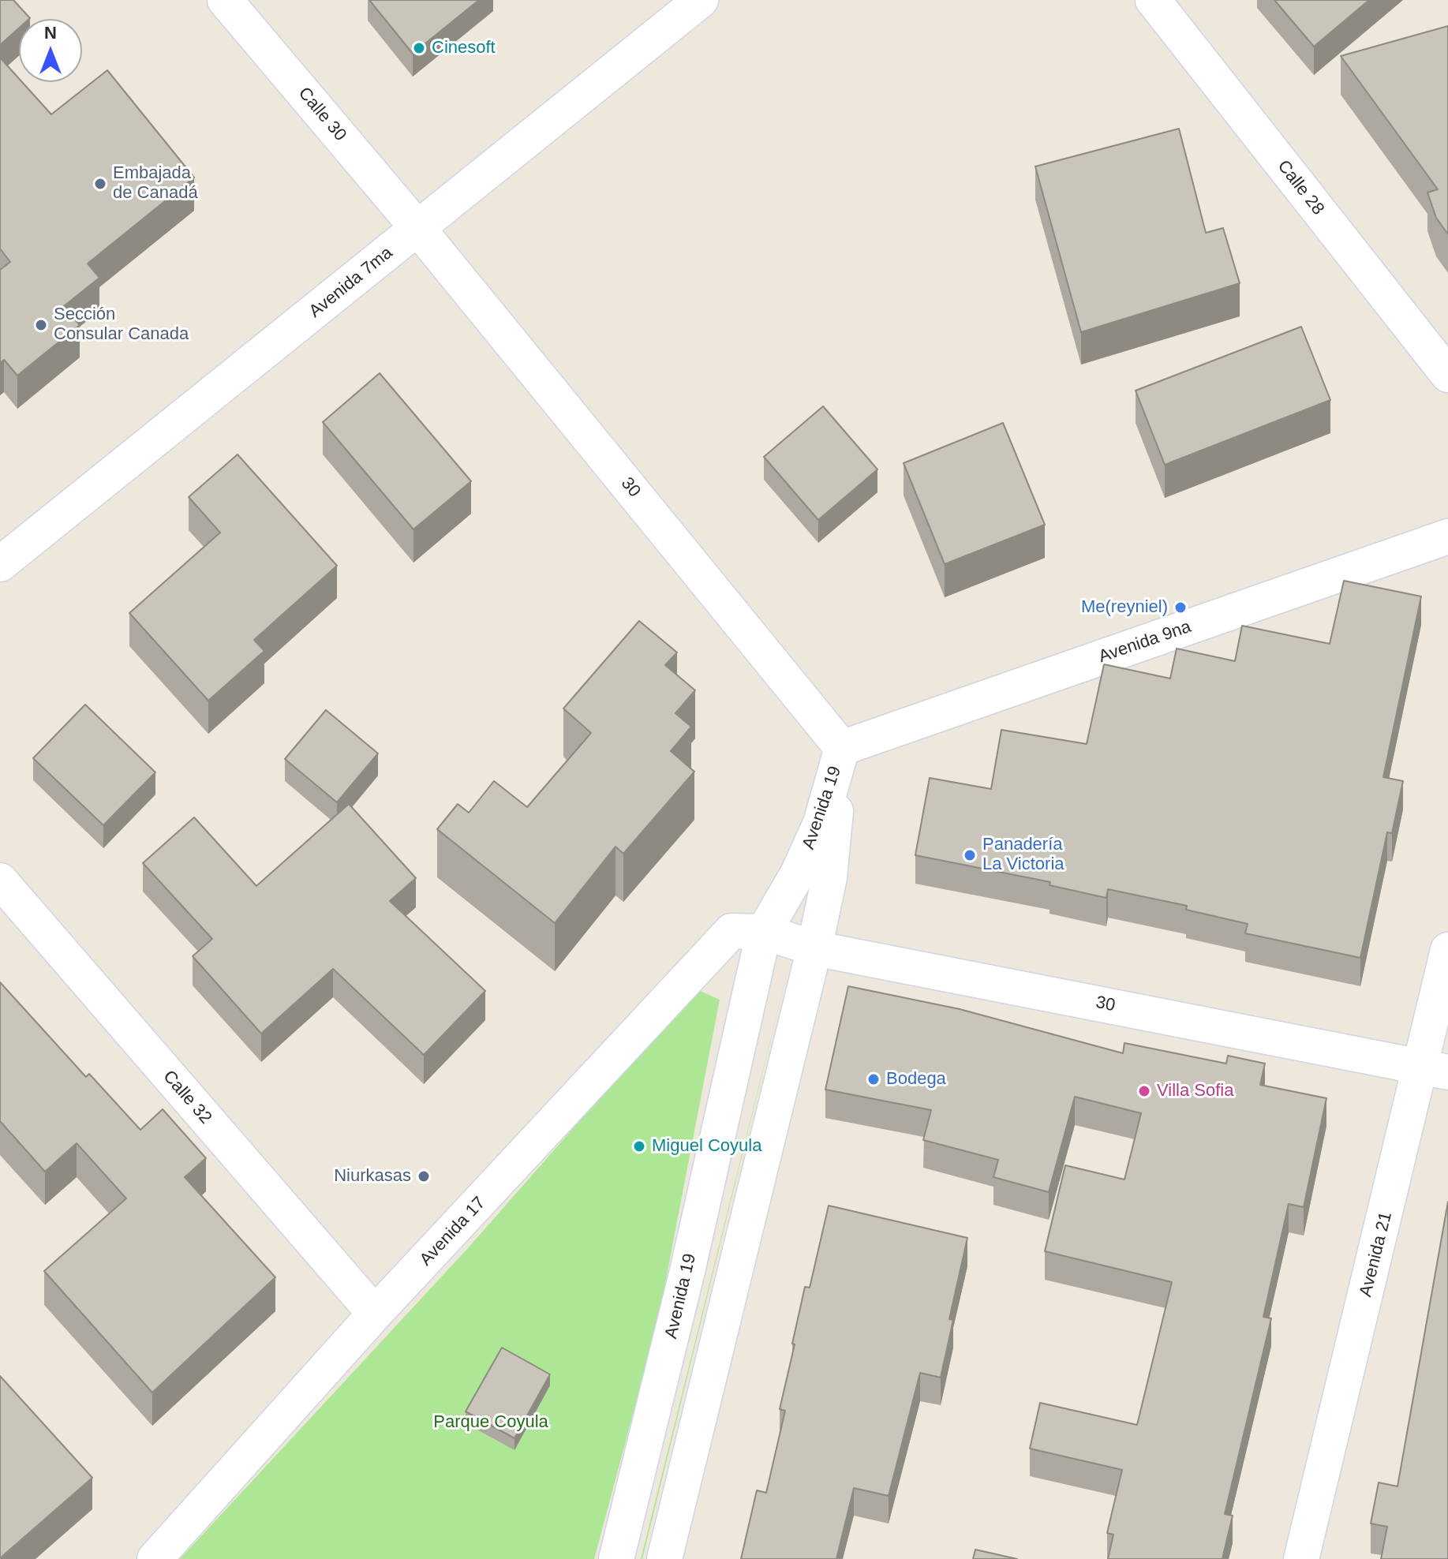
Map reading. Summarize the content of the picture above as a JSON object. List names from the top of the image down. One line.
{"streets":{"street":["Calle 30","Calle 28","Avenida 7ma","30","Avenida 9na","Avenida 19","Calle 32","Avenida 17","Avenida 21"]},"crossings":[["Calle 30","Avenida 7ma"],["Calle 30","30"],["Avenida 7ma","30"],["30","Avenida 9na"],["30","Avenida 19"],["30","Avenida 17"],["30","Avenida 21"],["Avenida 9na","Avenida 19"],["Avenida 19","Avenida 17"],["Calle 32","Avenida 17"]],"parks":["Parque Coyula"],"places":["Cinesoft","Embajada de Canadá","Sección Consular Canada","Me(reyniel)","Panadería La Victoria","Bodega","Villa Sofia","Miguel Coyula","Niurkasas"],"north":"top"}
